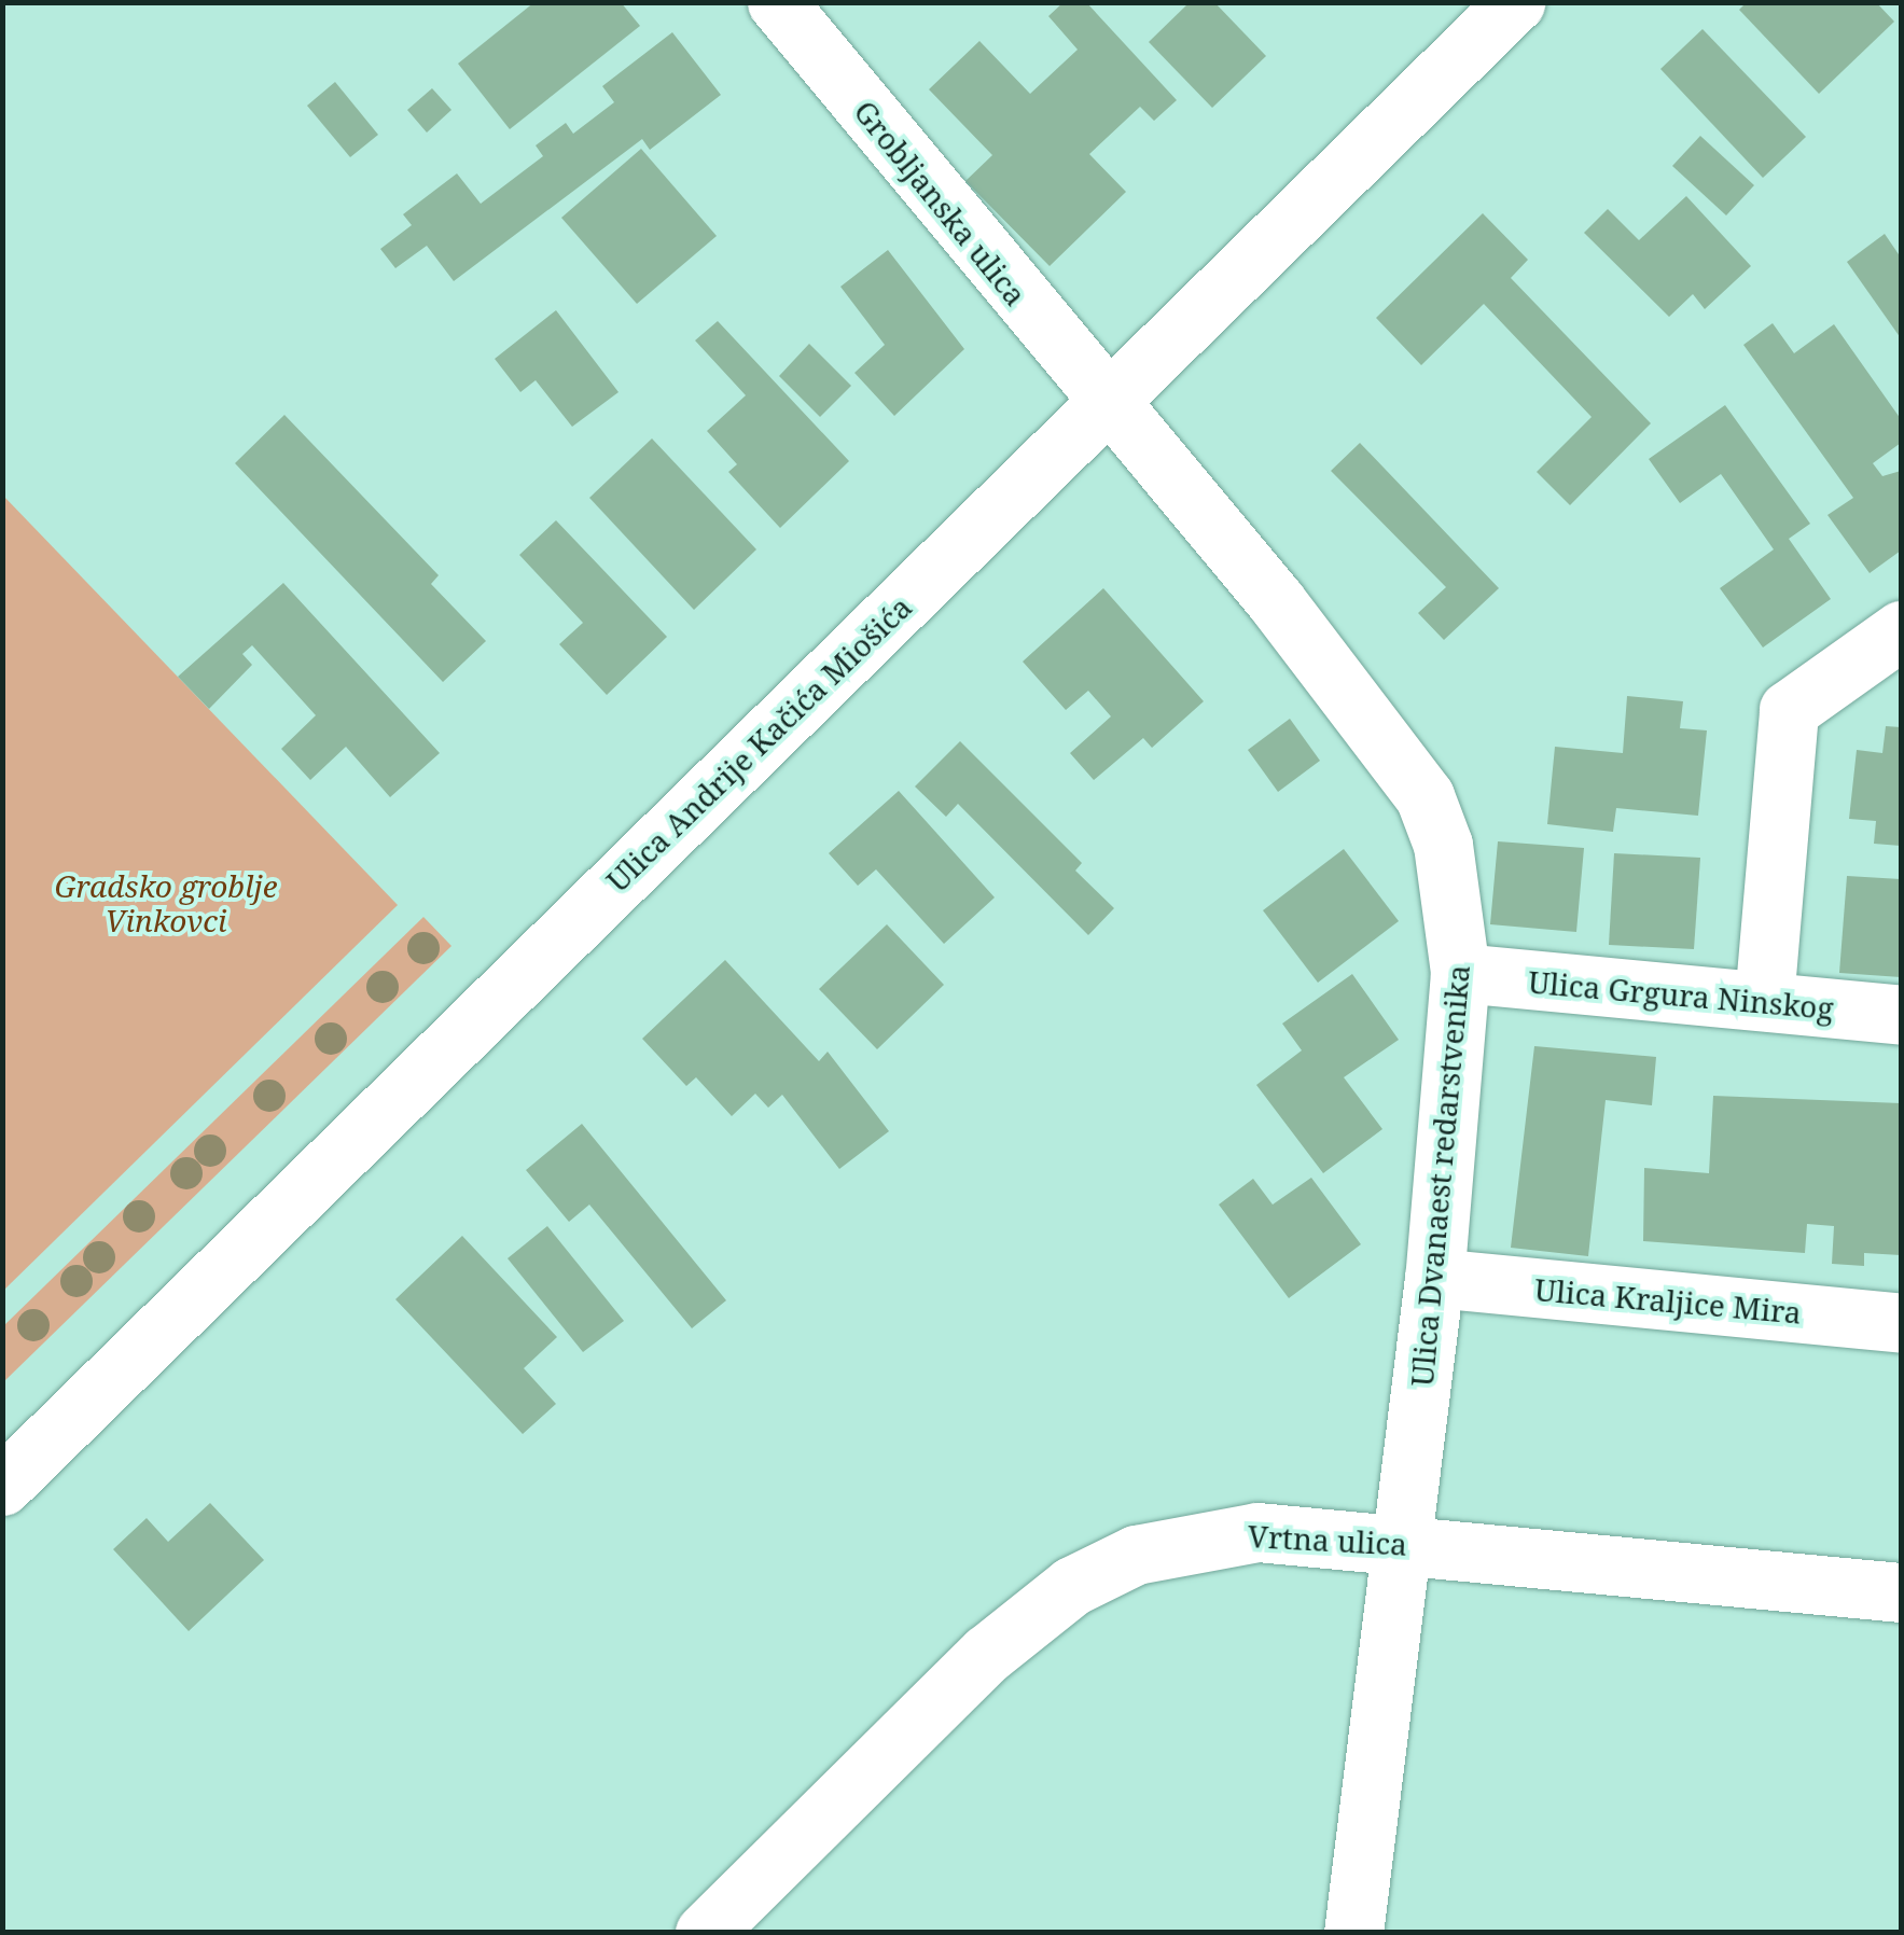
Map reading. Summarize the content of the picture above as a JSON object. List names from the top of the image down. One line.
{"streets":{"street":["Grobljanska ulica","Ulica Andrije Kačića Miošića","Ulica Grgura Ninskog","Ulica Dvanaest redarstvenika","Ulica Kraljice Mira","Vrtna ulica"]},"crossings":[["Grobljanska ulica","Ulica Andrije Kačića Miošića"],["Grobljanska ulica","Ulica Dvanaest redarstvenika"],["Ulica Andrije Kačića Miošića","Ulica Dvanaest redarstvenika"],["Ulica Grgura Ninskog","Ulica Dvanaest redarstvenika"],["Ulica Dvanaest redarstvenika","Ulica Kraljice Mira"],["Ulica Dvanaest redarstvenika","Vrtna ulica"]],"parks":["Gradsko groblje Vinkovci"]}
